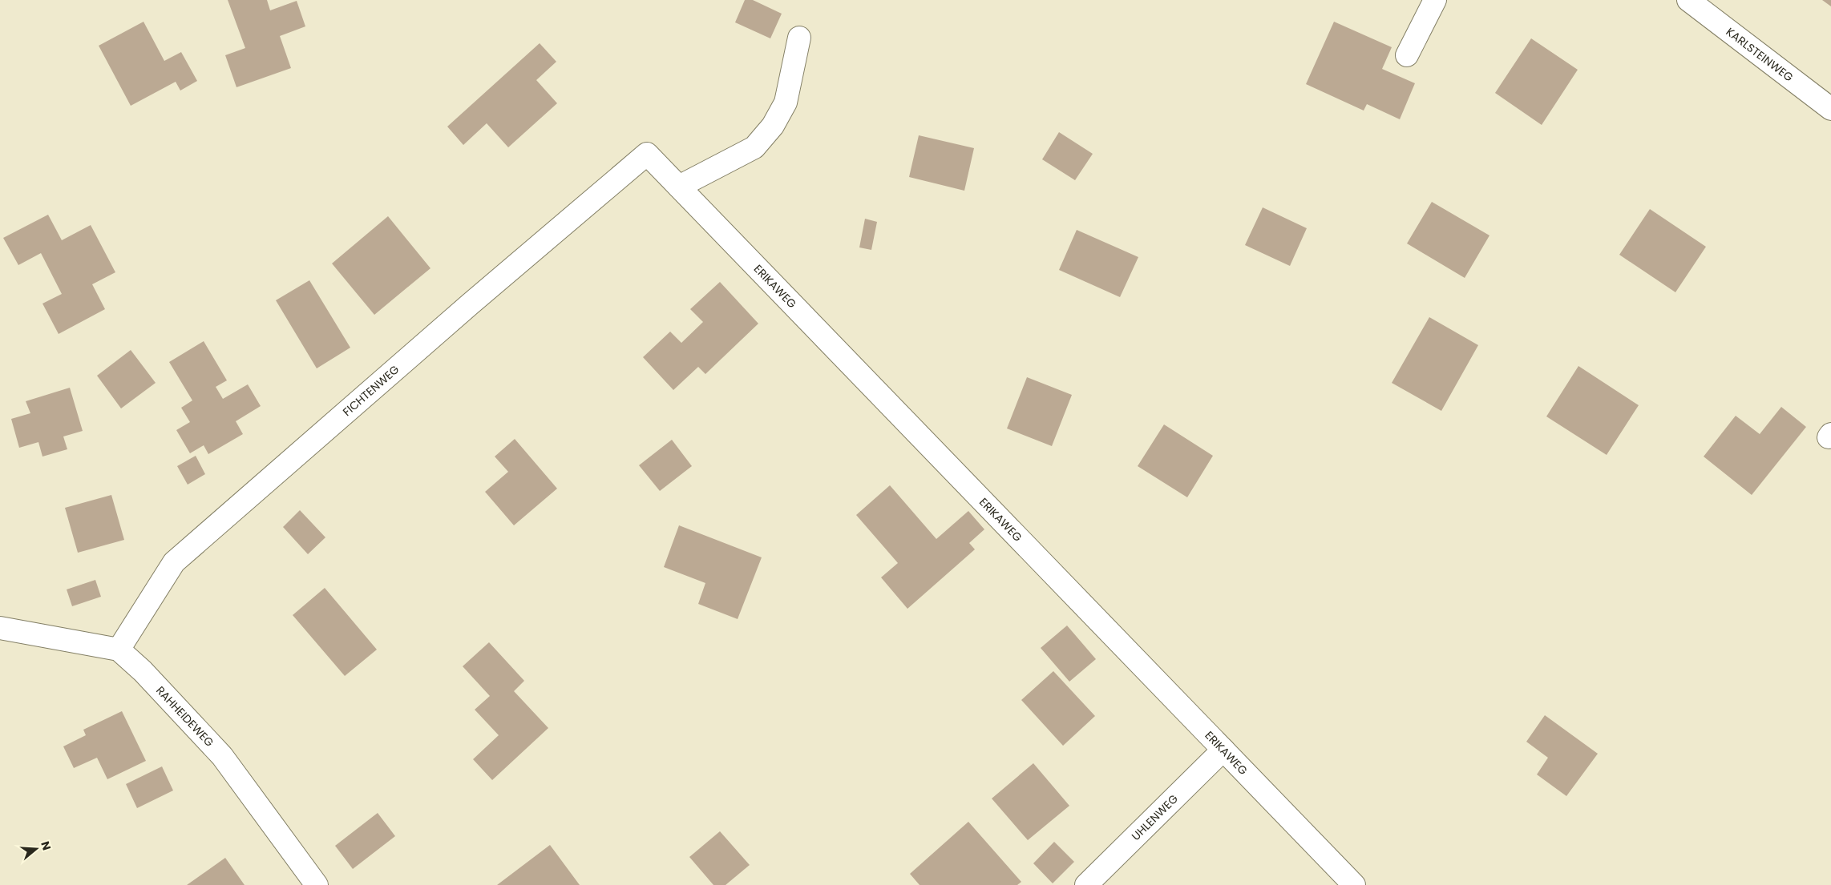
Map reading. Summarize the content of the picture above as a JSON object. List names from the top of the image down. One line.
{"streets":{"street":["KARLSTEINWEG","ERIKAWEG","FICHTENWEG","RAHHEIDEWEG","UHLENWEG"]},"crossings":[["ERIKAWEG","FICHTENWEG"],["ERIKAWEG","UHLENWEG"],["FICHTENWEG","RAHHEIDEWEG"]],"north":"right"}
